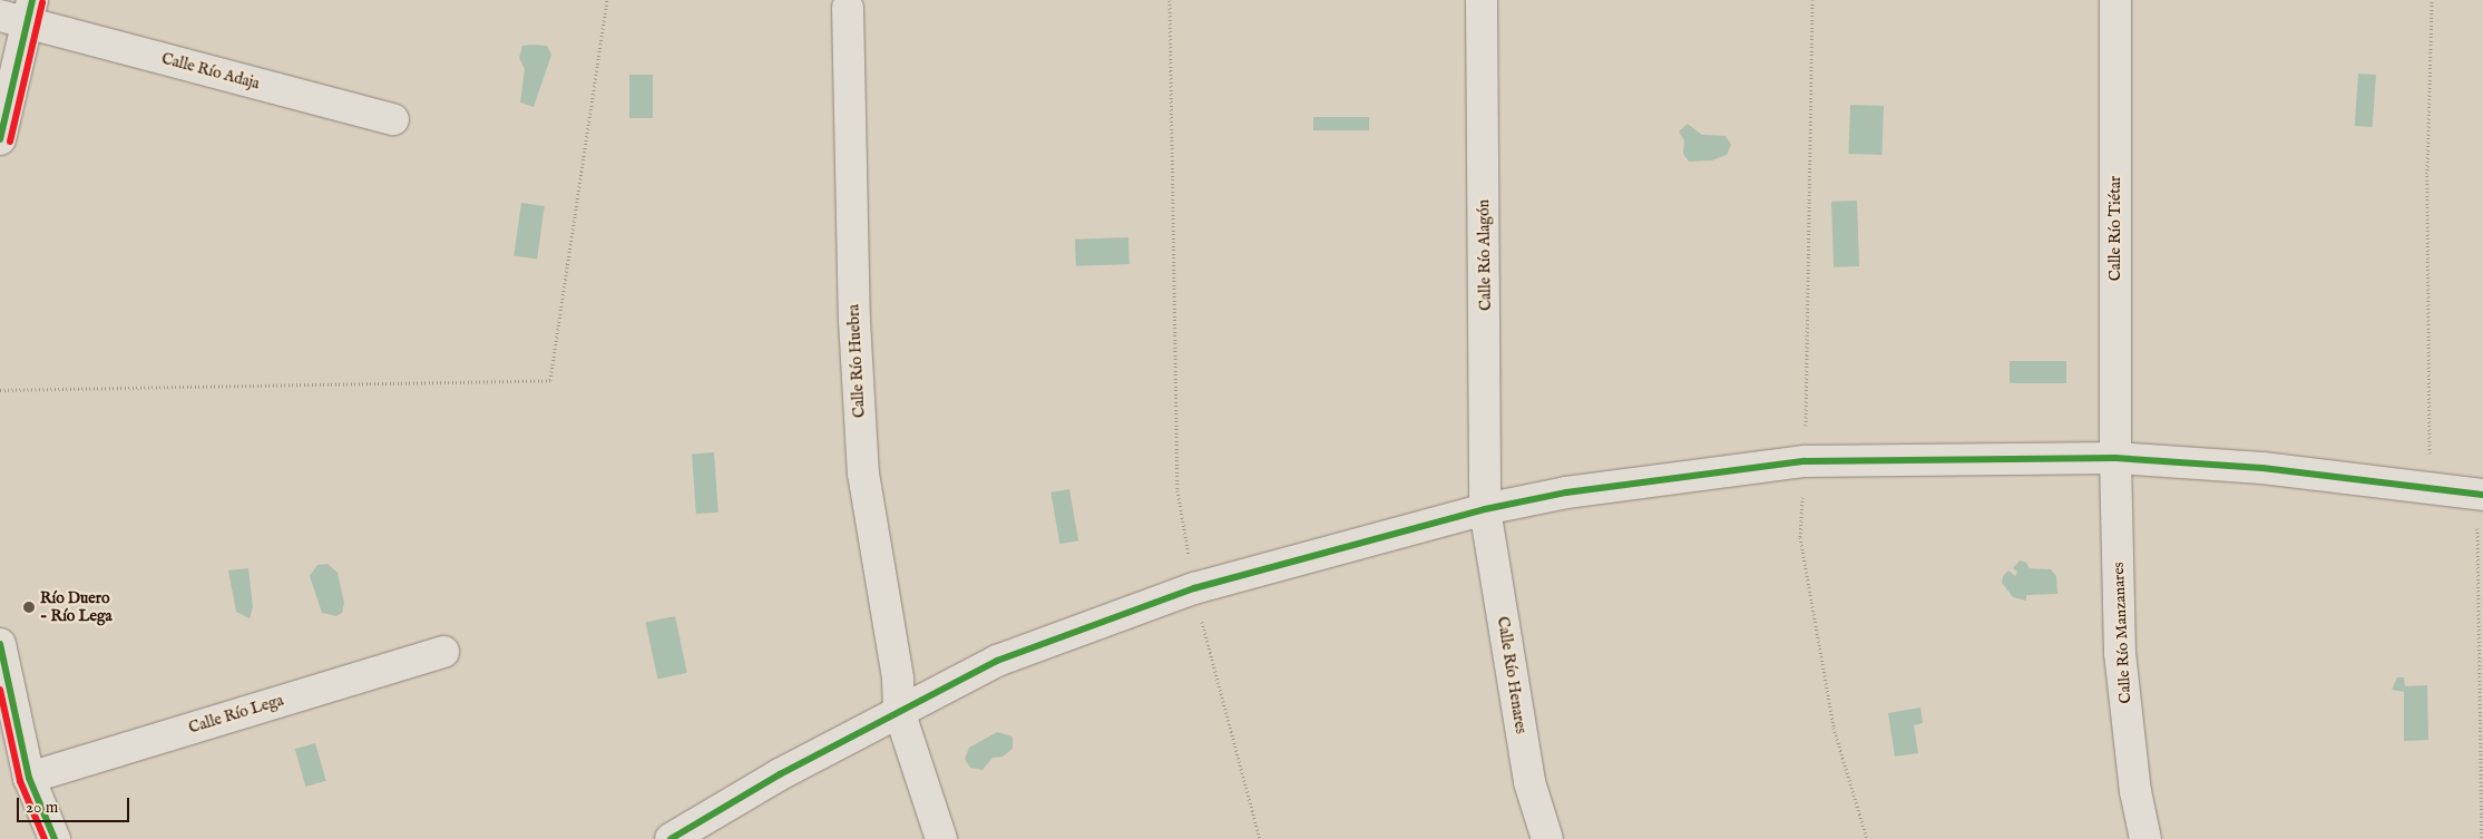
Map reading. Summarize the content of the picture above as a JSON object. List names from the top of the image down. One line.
{"streets":{"street":["Calle Río Adaja","Calle Río Tiétar","Calle Río Alagón","Calle Río Huebra","Calle Río Manzanares","Calle Río Henares","Calle Río Lega"]},"crossings":[["Calle Río Tiétar","Calle Río Manzanares"],["Calle Río Alagón","Calle Río Henares"]],"places":["Río Duero - Río Lega"],"scale_bar":"20 m"}
